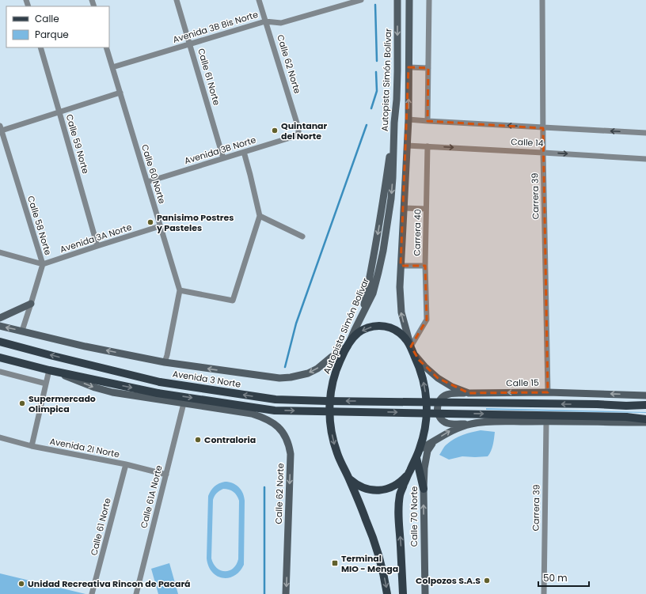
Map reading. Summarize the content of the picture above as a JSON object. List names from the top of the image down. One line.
{"streets":{"main road":["Autopista Simón Bolívar","Avenida 3 Norte"],"street":["Avenida 3B Bis Norte","Calle 62 Norte","Calle 61 Norte","Calle 14","Calle 59 Norte","Avenida 3B Norte","Calle 60 Norte","Carrera 39","Calle 58 Norte","Carrera 40","Avenida 3A Norte","Calle 15","Avenida 2I Norte","Calle 61A Norte","Calle 70 Norte"]},"crossings":[["Avenida 3B Bis Norte","Calle 62 Norte"],["Avenida 3B Bis Norte","Calle 61 Norte"],["Avenida 3B Bis Norte","Calle 60 Norte"],["Calle 62 Norte","Avenida 3B Norte"],["Calle 62 Norte","Calle 61A Norte"],["Calle 61 Norte","Avenida 3B Norte"],["Calle 61 Norte","Avenida 2I Norte"],["Autopista Simón Bolívar","Avenida 3 Norte"],["Calle 14","Carrera 39"],["Calle 14","Carrera 40"],["Calle 59 Norte","Avenida 3A Norte"],["Avenida 3B Norte","Calle 60 Norte"],["Calle 60 Norte","Avenida 3A Norte"],["Calle 60 Norte","Avenida 3 Norte"],["Carrera 39","Calle 15"],["Calle 58 Norte","Avenida 3A Norte"],["Calle 58 Norte","Avenida 3 Norte"],["Carrera 40","Calle 15"],["Avenida 2I Norte","Calle 61A Norte"]],"one_way":["Calle 62 Norte","Calle 70 Norte"],"places":{"other":["Quintanar del Norte","Panisimo Postres y Pasteles","Supermercado Olimpica","Contraloria","Colpozos S.A.S","Unidad Recreativa Rincon de Pacará"],"transit":["Terminal MIO - Menga"]},"legend":["Calle","Parque"],"scale_bar":"50 m"}
